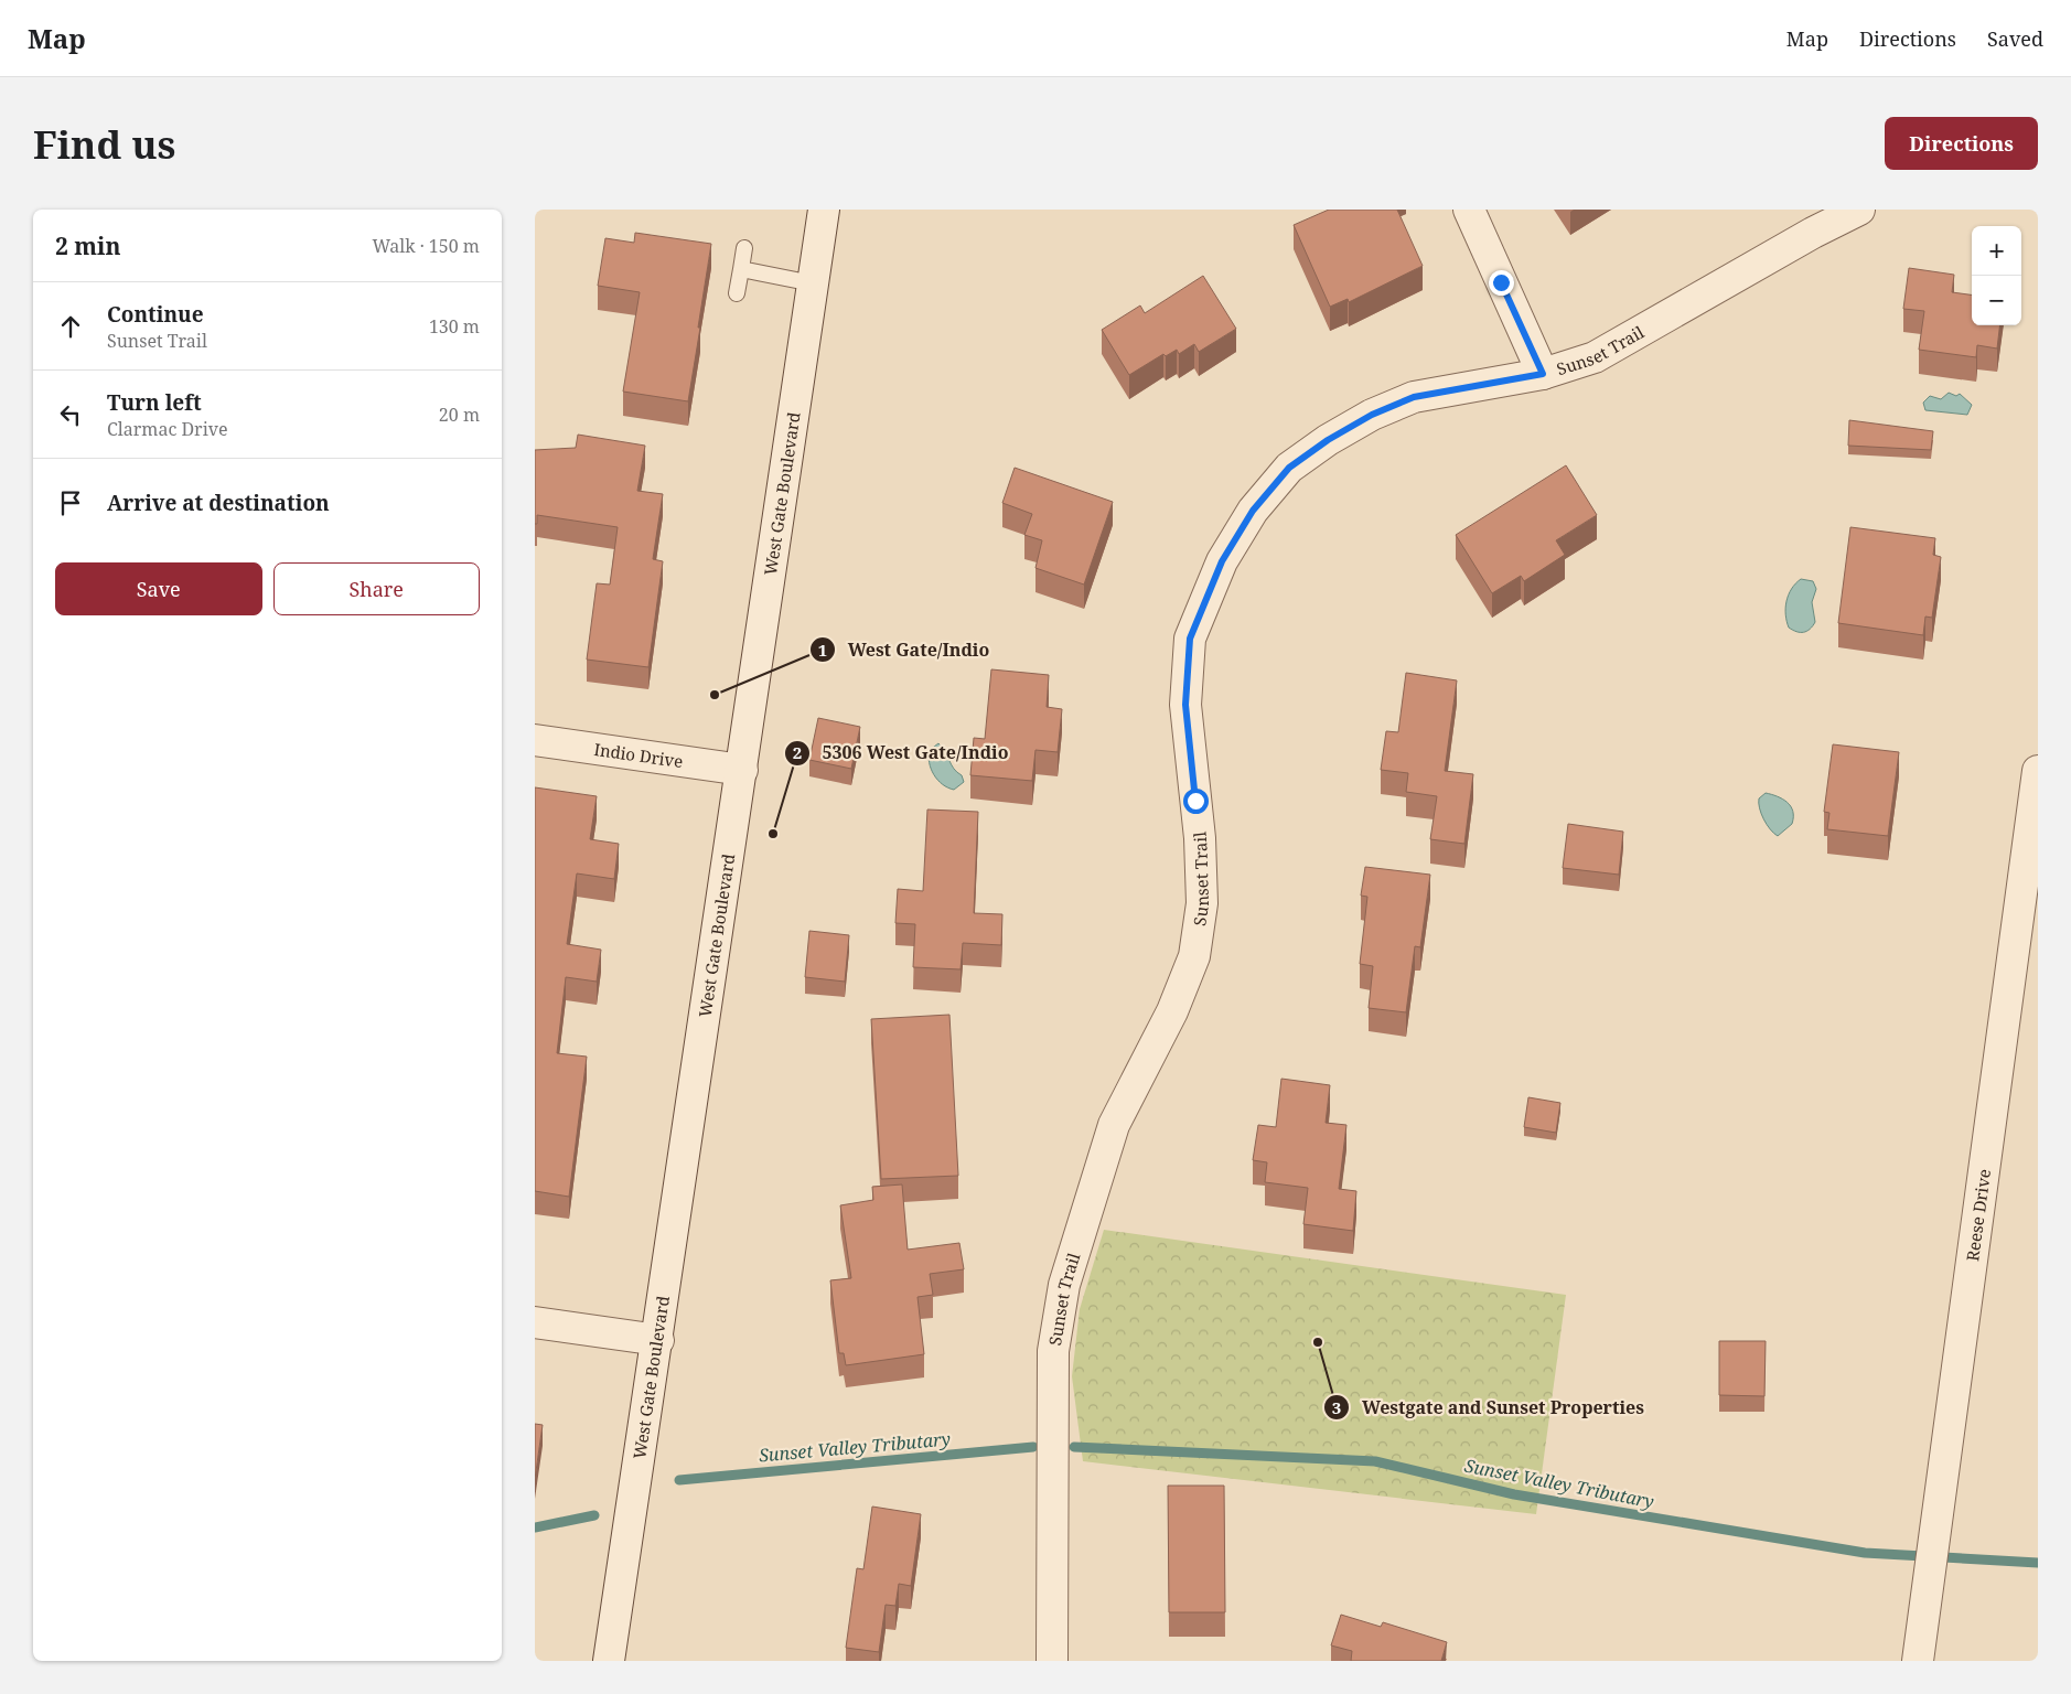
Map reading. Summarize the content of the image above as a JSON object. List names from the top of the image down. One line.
{"streets":{"street":["Sunset Trail","West Gate Boulevard","Indio Drive","Reese Drive"]},"crossings":[["West Gate Boulevard","Indio Drive"]],"water":["Sunset Valley Tributary"],"places":["West Gate/Indio","5306 West Gate/Indio","Westgate and Sunset Properties"],"page":{"header":"Map","nav":["Map","Directions","Saved"],"buttons":["Directions",["Save","Share"]],"title":"Find us","heading":["2 min","Walk · 150 m"],"map_buttons":["+","−"],"list":[["Continue","Sunset Trail","130 m"],["Turn left","Clarmac Drive","20 m"],"Arrive at destination"]}}
